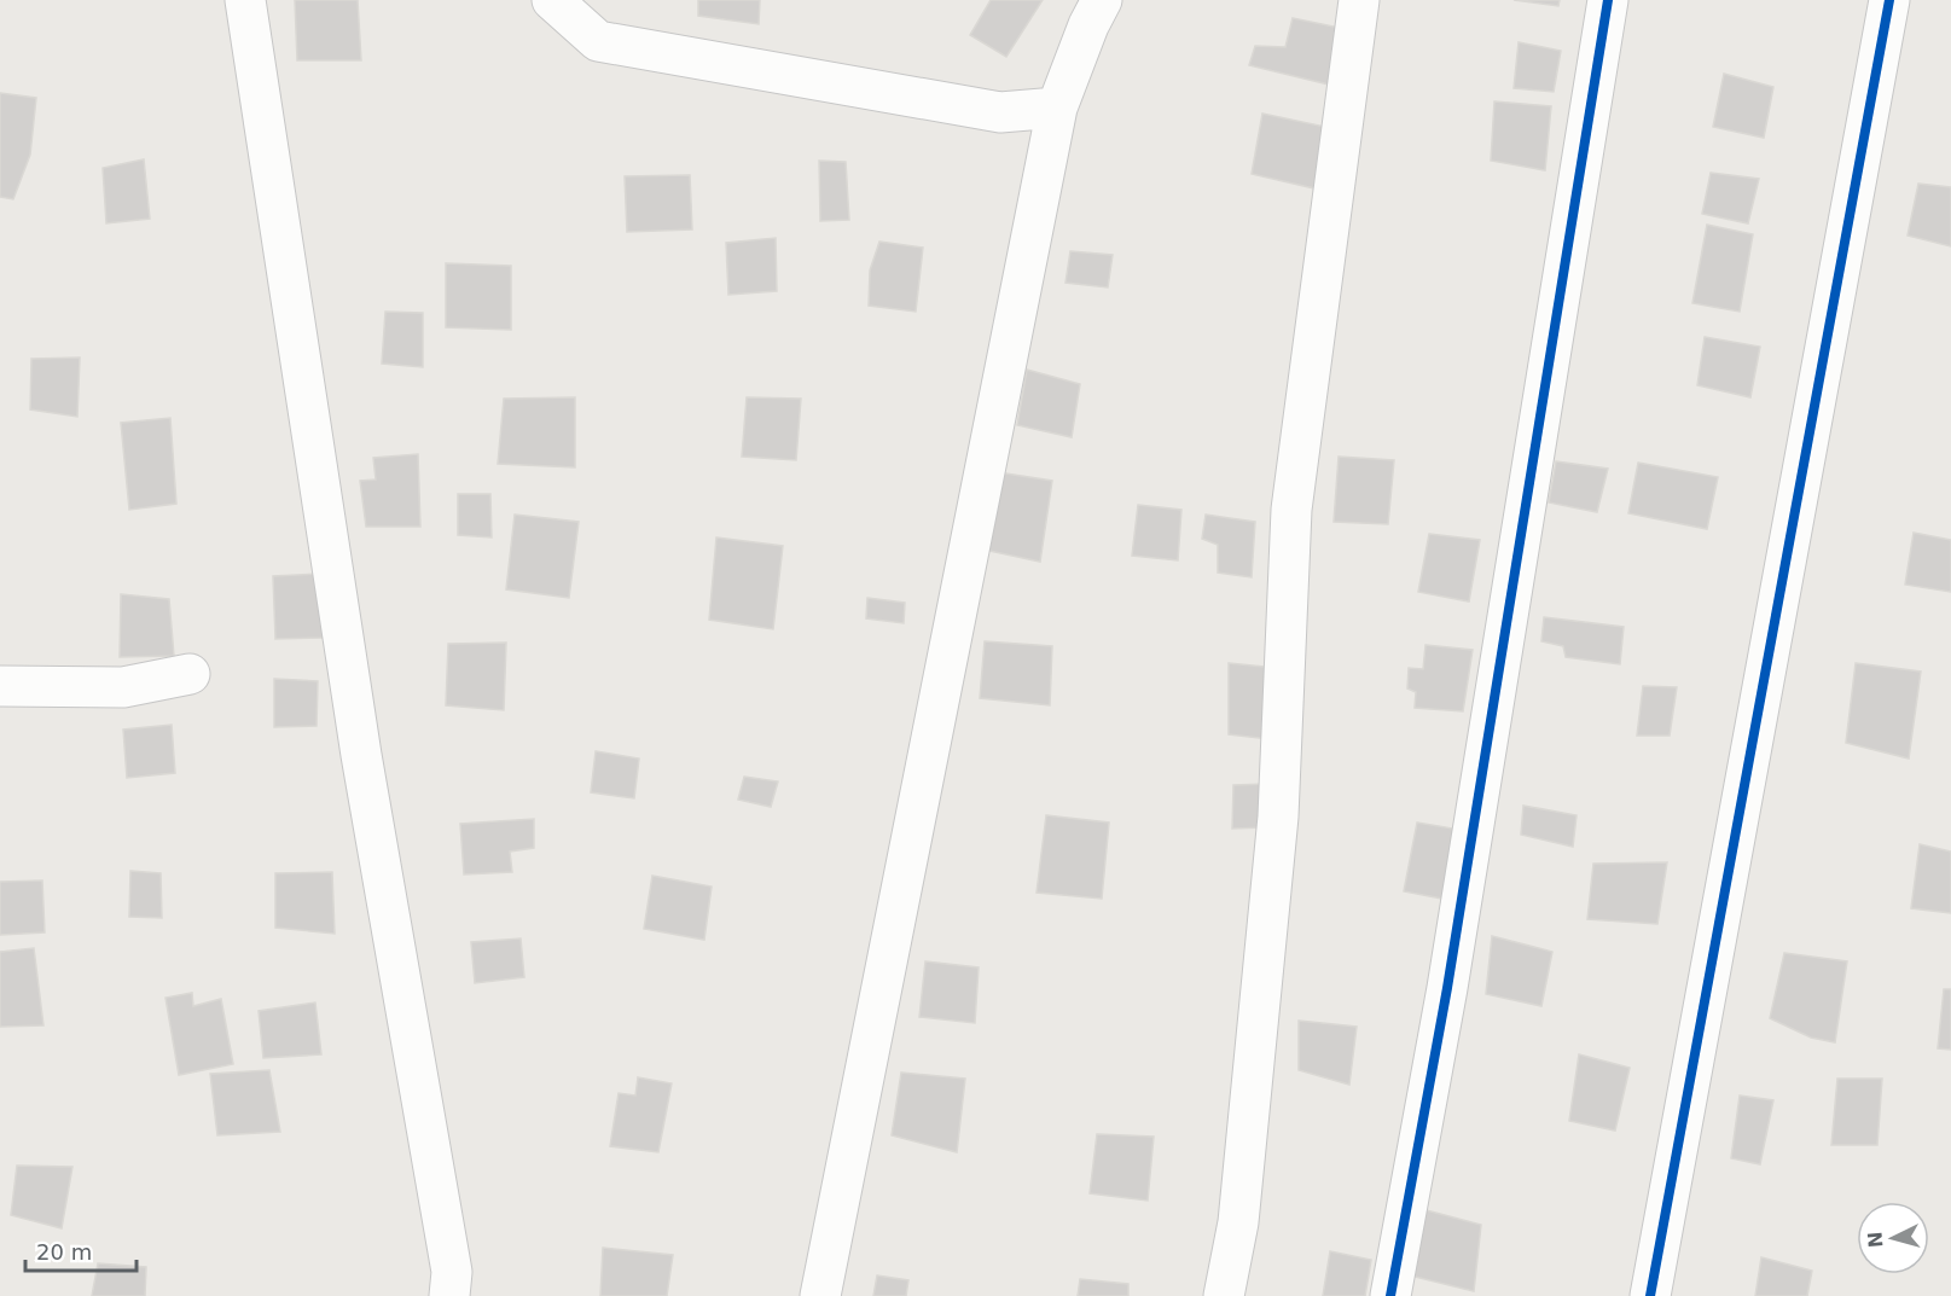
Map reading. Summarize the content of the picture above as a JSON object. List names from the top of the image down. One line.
{"scale_bar":"20 m","north":"left"}
